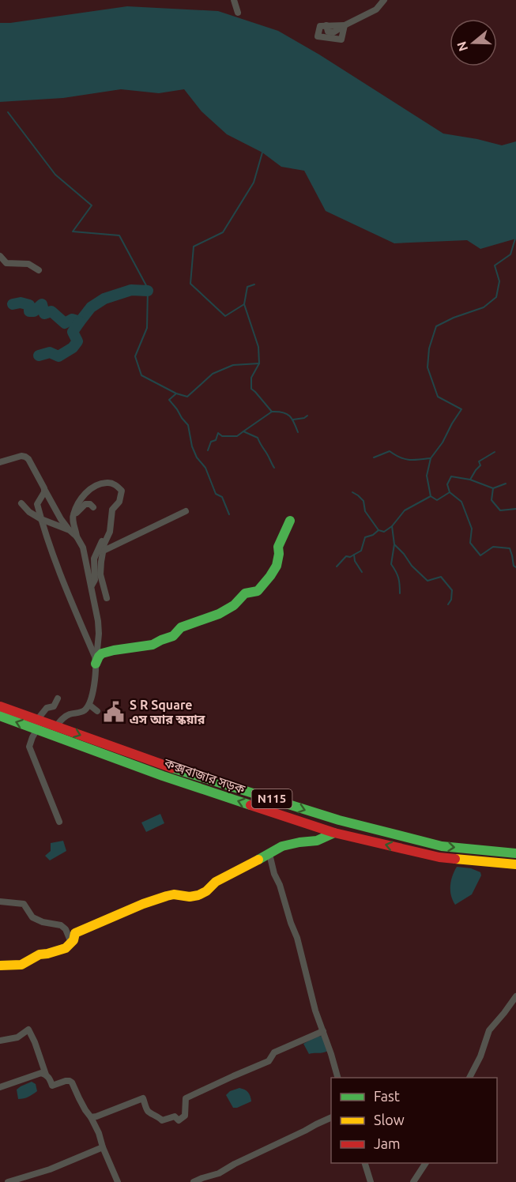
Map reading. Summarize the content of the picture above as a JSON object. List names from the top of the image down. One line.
{"streets":{"main road":["কক্সবাজার সড়ক","N115"]},"places":{"public building":["S R Square এস আর স্কয়ার"]},"legend":["Fast","Slow","Jam"],"north":"left"}
